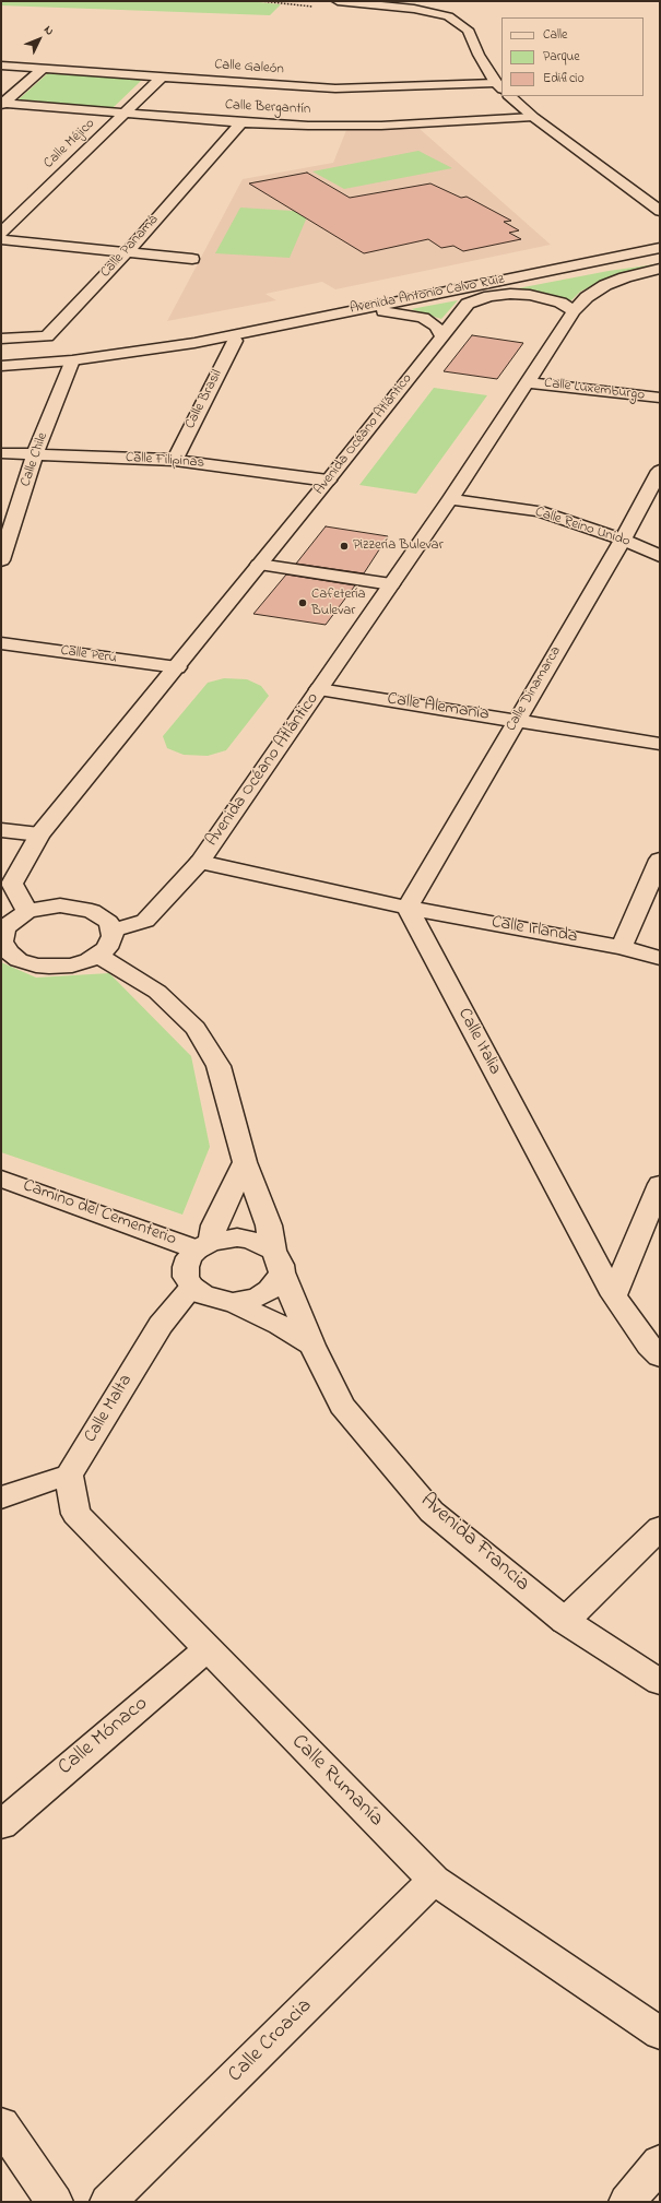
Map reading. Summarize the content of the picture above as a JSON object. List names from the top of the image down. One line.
{"streets":{"street":["Calle Galeón","Calle Bergantín","Calle Méjico","Calle Panamá","Avenida Antonio Calvo Ruiz","Calle Luxemburgo","Calle Brasil","Avenida Océano Atlántico","Calle Chile","Calle Filipinas","Calle Reino Unido","Calle Perú","Calle Dinamarca","Calle Alemania","Calle Irlanda","Calle Italia","Camino del Cementerio","Calle Malta","Avenida Francia","Calle Mónaco","Calle Rumanía","Calle Croacia"]},"crossings":[["Calle Galeón","Calle Méjico"],["Calle Bergantín","Calle Méjico"],["Calle Bergantín","Calle Panamá"],["Avenida Antonio Calvo Ruiz","Calle Brasil"],["Avenida Antonio Calvo Ruiz","Avenida Océano Atlántico"],["Avenida Antonio Calvo Ruiz","Calle Chile"],["Calle Luxemburgo","Avenida Océano Atlántico"],["Calle Brasil","Calle Filipinas"],["Avenida Océano Atlántico","Calle Filipinas"],["Avenida Océano Atlántico","Calle Reino Unido"],["Avenida Océano Atlántico","Calle Perú"],["Avenida Océano Atlántico","Calle Alemania"],["Avenida Océano Atlántico","Avenida Francia"],["Calle Chile","Calle Filipinas"],["Calle Reino Unido","Calle Dinamarca"],["Calle Dinamarca","Calle Alemania"],["Calle Dinamarca","Calle Irlanda"],["Calle Dinamarca","Calle Italia"],["Calle Irlanda","Calle Italia"],["Camino del Cementerio","Calle Malta"],["Camino del Cementerio","Avenida Francia"],["Calle Malta","Avenida Francia"],["Calle Malta","Calle Rumanía"],["Calle Mónaco","Calle Rumanía"],["Calle Rumanía","Calle Croacia"]],"places":["Pizzería Bulevar","Cafetería Bulevar"],"legend":["Calle","Parque","Edificio"],"north":"top right"}
